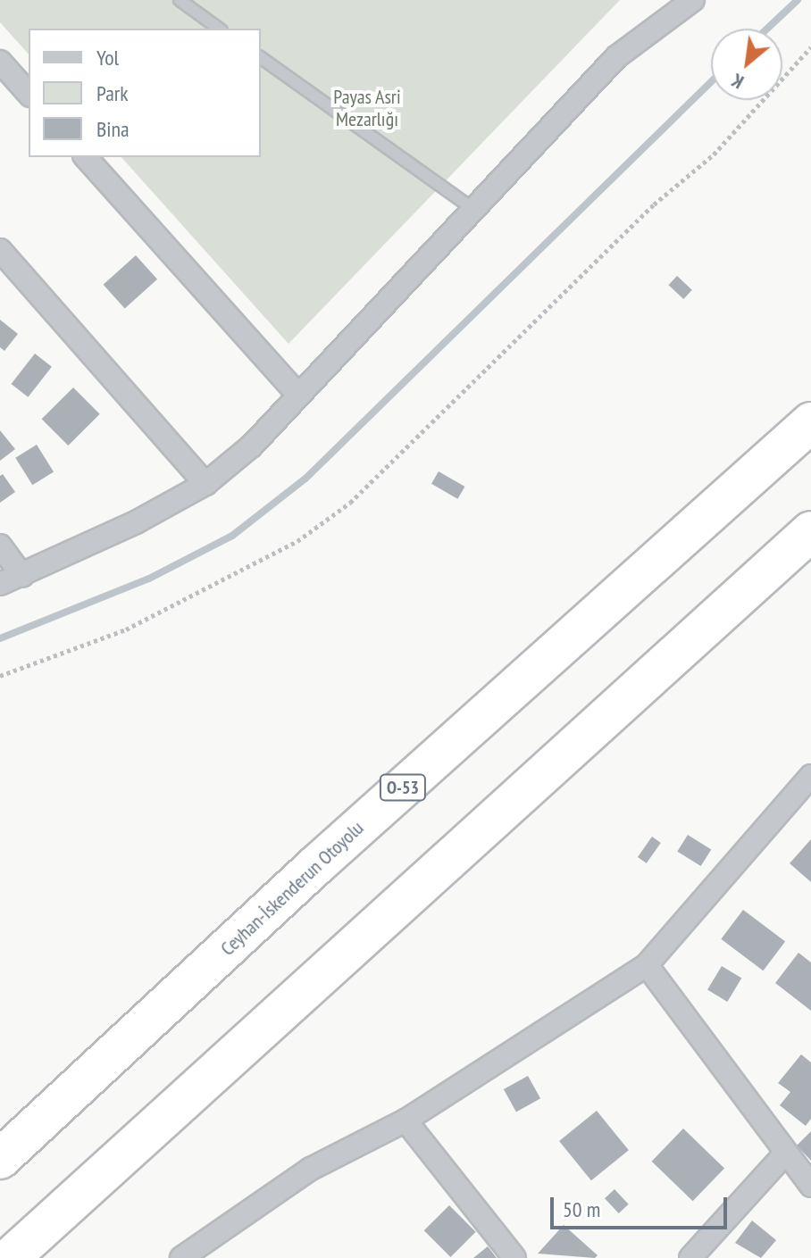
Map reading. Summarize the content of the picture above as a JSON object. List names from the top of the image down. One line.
{"streets":{"highway":["O-53","Ceyhan-İskenderun Otoyolu"]},"parks":["Payas Asri Mezarlığı"],"legend":["Yol","Park","Bina"],"scale_bar":"50 m","north":"bottom left"}
